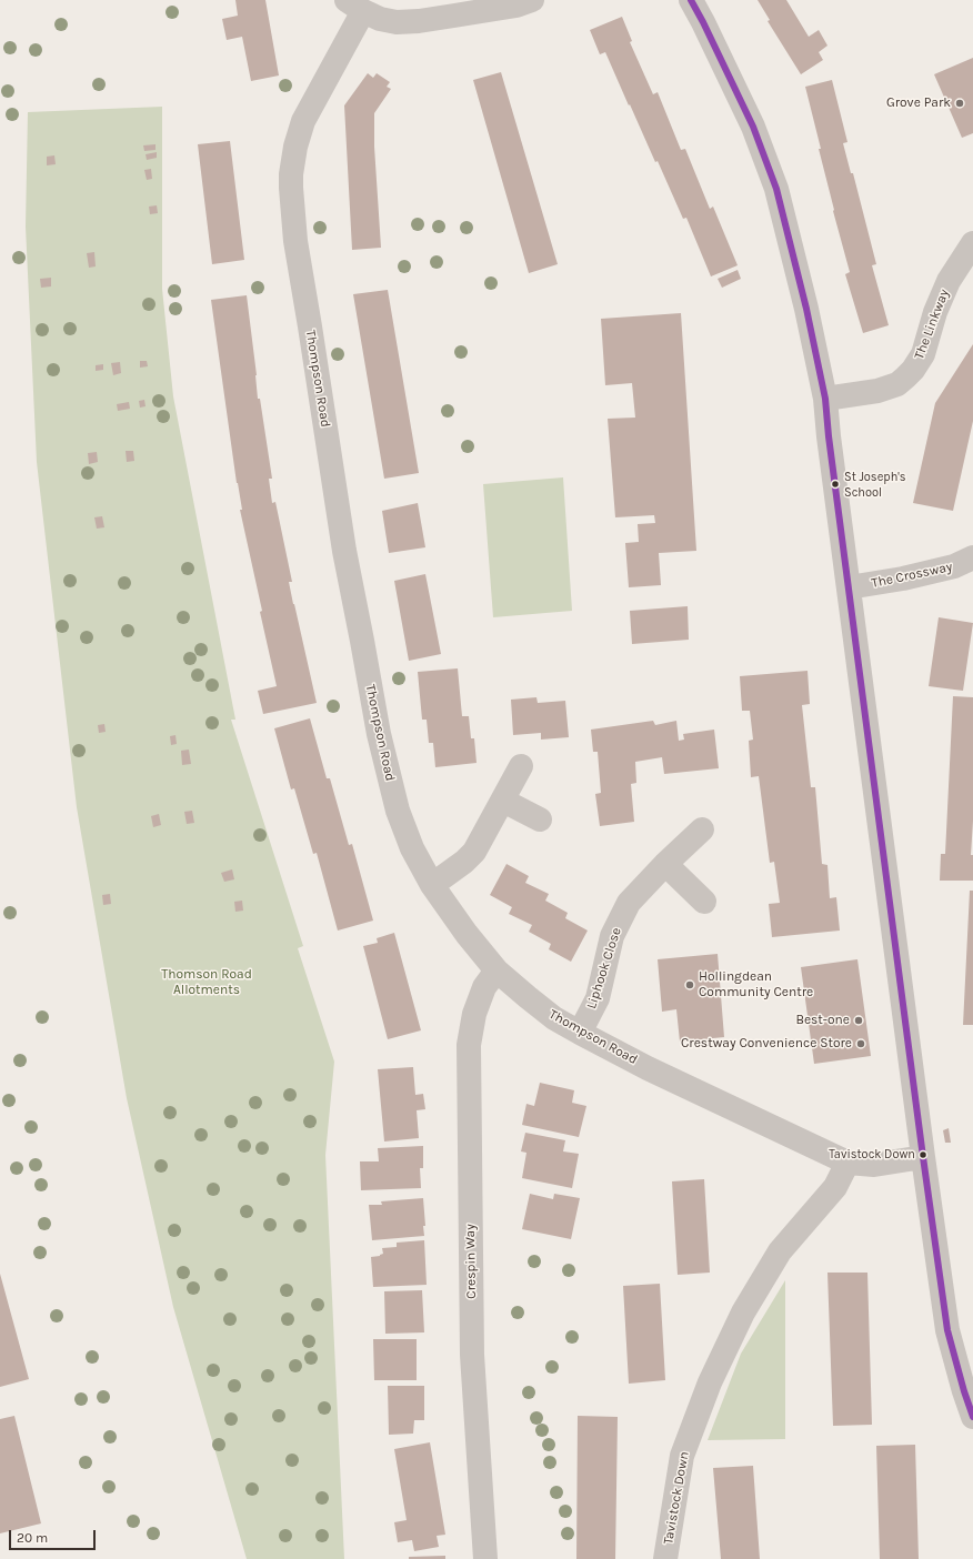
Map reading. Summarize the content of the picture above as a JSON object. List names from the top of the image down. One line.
{"streets":{"street":["The Linkway","Thompson Road","The Crossway","Liphook Close","Crespin Way","Tavistock Down"]},"crossings":[["Thompson Road","Liphook Close"],["Thompson Road","Crespin Way"],["Thompson Road","Tavistock Down"]],"parks":["Thomson Road Allotments"],"places":["Grove Park","St Joseph's School","Hollingdean Community Centre","Best-one","Crestway Convenience Store","Tavistock Down"],"scale_bar":"20 m"}
